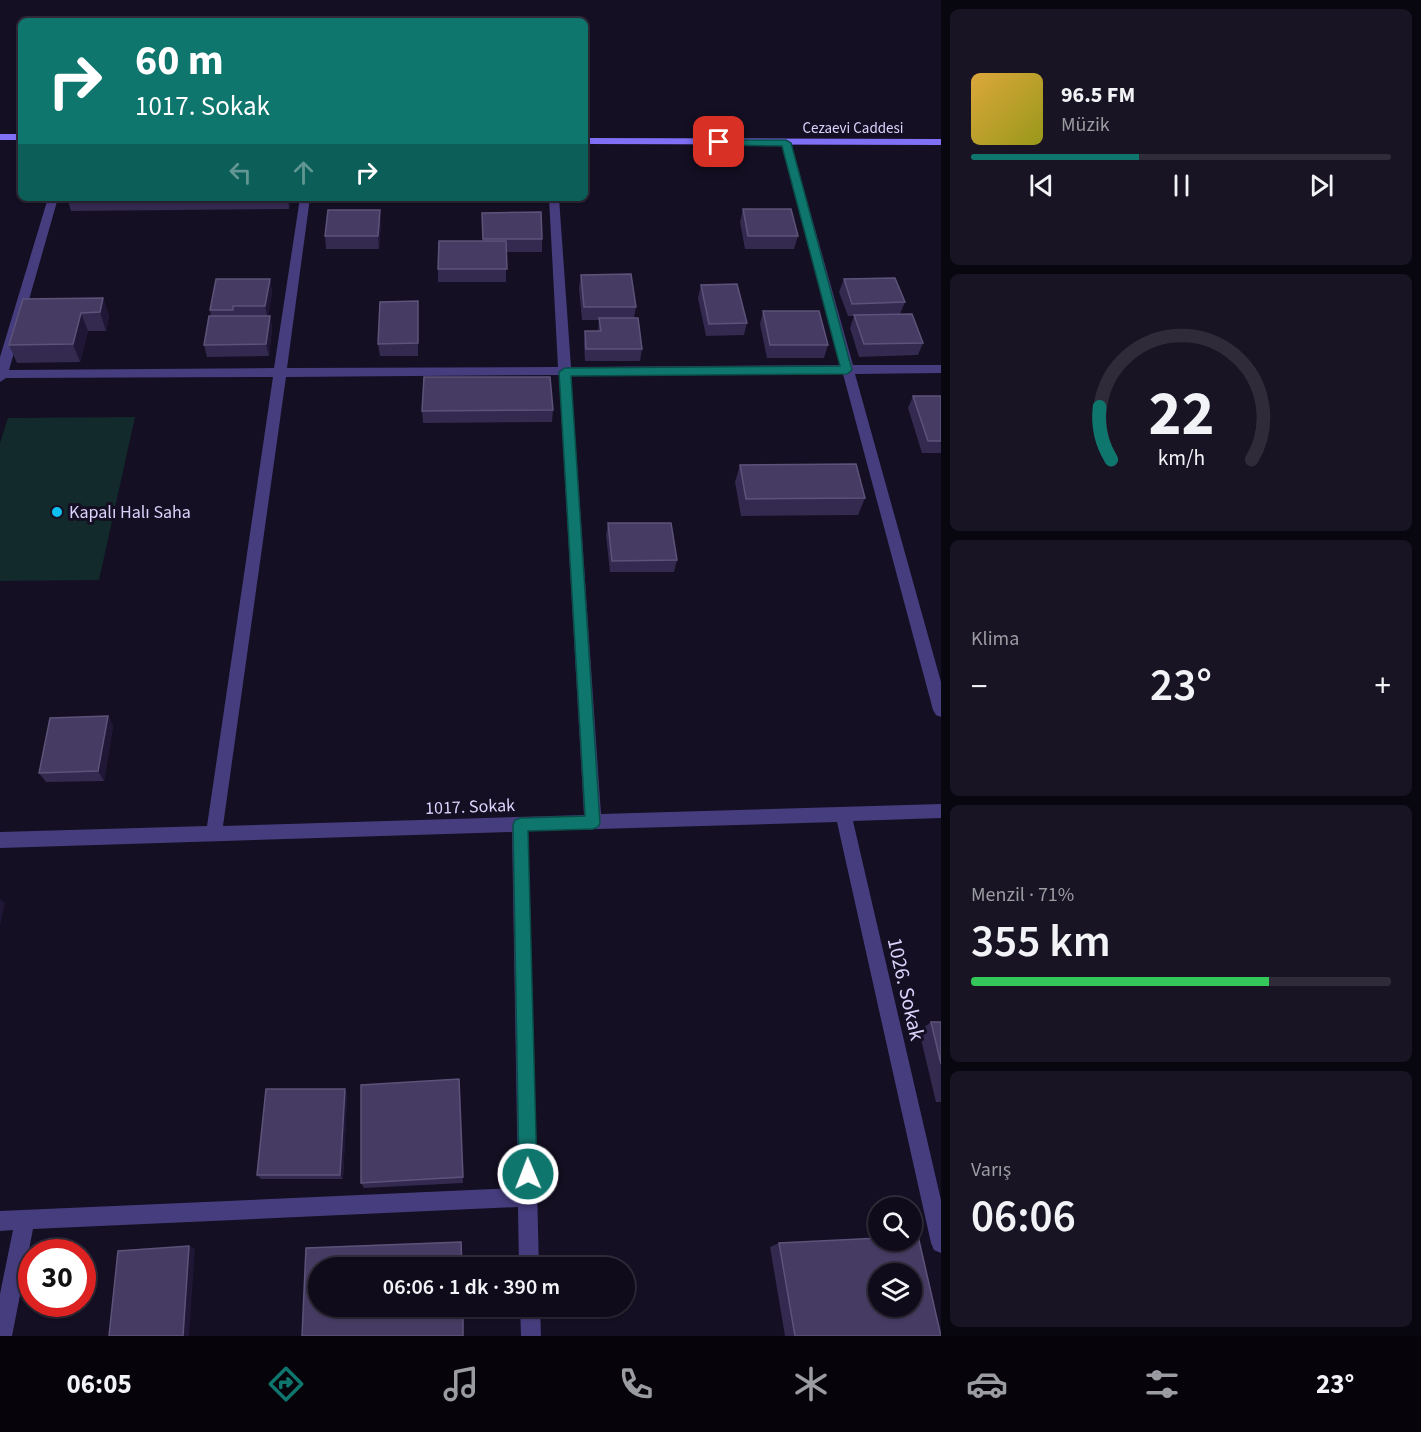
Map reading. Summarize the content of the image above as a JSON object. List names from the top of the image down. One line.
{"streets":{"street":["Cezaevi Caddesi","1017. Sokak","1026. Sokak"]},"crossings":[["1017. Sokak","1026. Sokak"]],"places":["Kapalı Halı Saha"],"page":{"turn":["60 m","1017. Sokak"],"song":["96.5 FM","Müzik"],"tile":["Klima",["Menzil · 71%","355 km"],["Varış","06:06"]],"heat":["−","23°","+"],"limit":"30","trip":"06:06 · 1 dk · 390 m","tabs":["06:05","23°"],"gauge":["22","km/h"]}}
